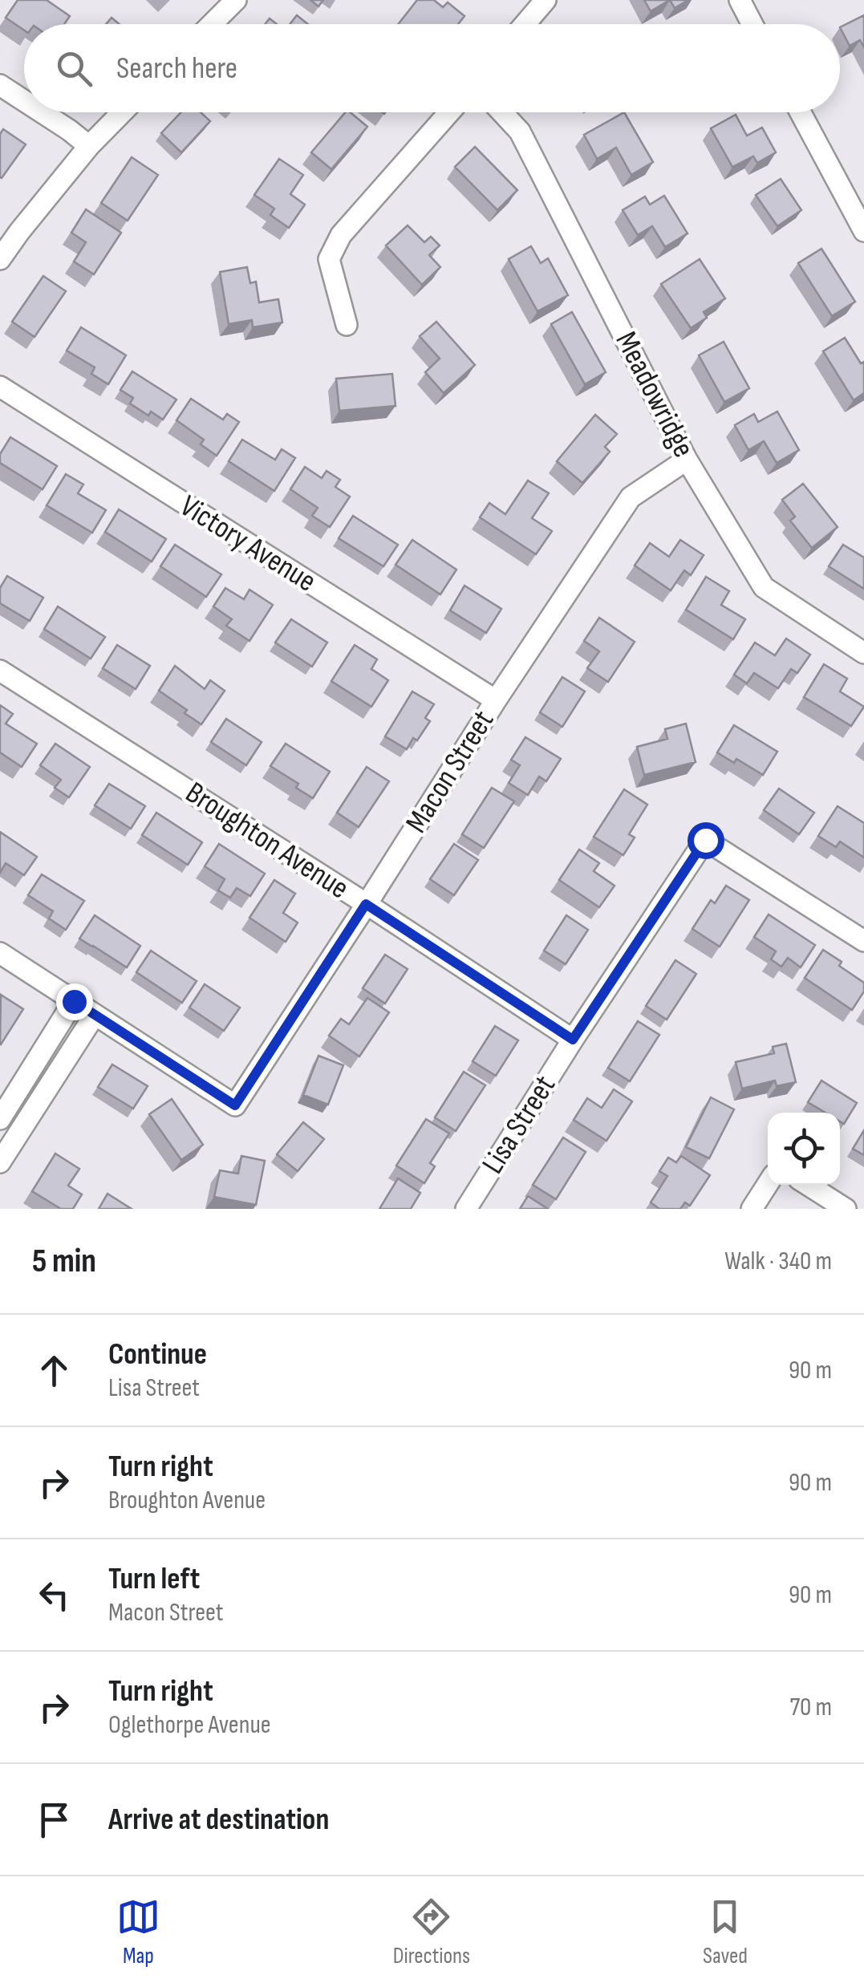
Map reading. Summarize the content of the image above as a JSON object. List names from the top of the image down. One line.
{"streets":{"street":["Meadowridge","Victory Avenue","Macon Street","Broughton Avenue","Lisa Street"]},"crossings":[["Meadowridge","Macon Street"],["Victory Avenue","Macon Street"],["Macon Street","Broughton Avenue"],["Broughton Avenue","Lisa Street"]],"page":{"search":"Search here","heading":["5 min","Walk · 340 m"],"list":[["Continue","Lisa Street","90 m"],["Turn right","Broughton Avenue","90 m"],["Turn left","Macon Street","90 m"],["Turn right","Oglethorpe Avenue","70 m"],"Arrive at destination"],"nav":["Map","Directions","Saved"]}}
